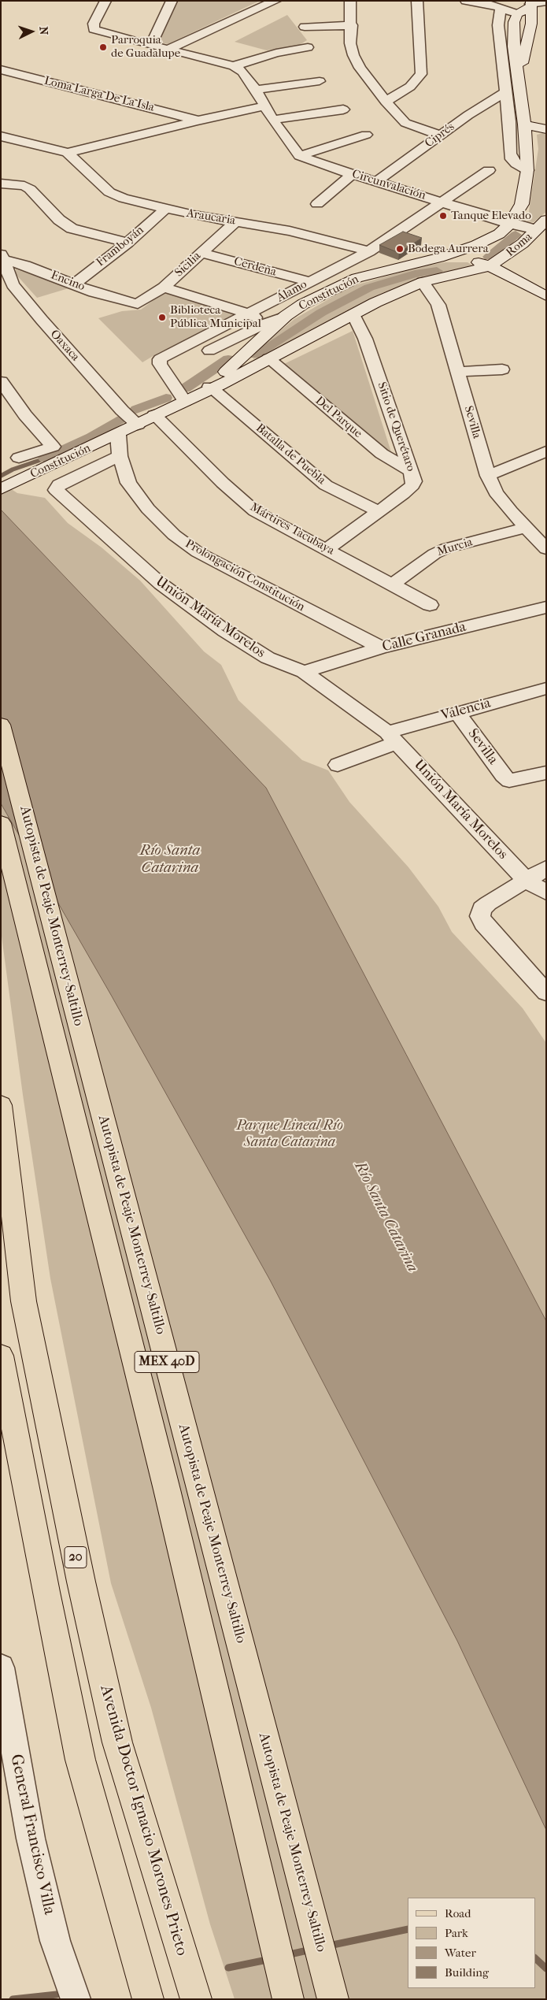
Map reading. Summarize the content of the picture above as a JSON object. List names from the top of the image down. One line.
{"streets":{"main road":["Autopista de Peaje Monterrey-Saltillo","MEX 40D","20","Avenida Doctor Ignacio Morones Prieto"],"street":["Loma Larga De La Isla","Ciprés","Circunvalación","Araucaria","Roma","Framboyán","Sicilia","Cerdeña","Encino","Álamo","Constitución","Oaxaca","Del Parque","Sevilla","Sitio de Querétaro","Batalla de Puebla","Mártires Tacubaya","Murcia","Prolongación Constitución","Unión María Morelos","Calle Granada","Valencia","General Francisco Villa"]},"crossings":[["Ciprés","Circunvalación"],["Circunvalación","Roma"],["Circunvalación","Álamo"],["Circunvalación","Constitución"],["Araucaria","Framboyán"],["Araucaria","Sicilia"],["Araucaria","Álamo"],["Roma","Constitución"],["Framboyán","Encino"],["Sicilia","Cerdeña"],["Sicilia","Encino"],["Cerdeña","Álamo"],["Encino","Oaxaca"],["Álamo","Constitución"],["Constitución","Oaxaca"],["Constitución","Del Parque"],["Constitución","Sevilla"],["Constitución","Sitio de Querétaro"],["Constitución","Batalla de Puebla"],["Constitución","Mártires Tacubaya"],["Constitución","Prolongación Constitución"],["Del Parque","Sitio de Querétaro"],["Sevilla","Murcia"],["Sevilla","Valencia"],["Sitio de Querétaro","Batalla de Puebla"],["Sitio de Querétaro","Mártires Tacubaya"],["Mártires Tacubaya","Murcia"],["Prolongación Constitución","Unión María Morelos"],["Prolongación Constitución","Calle Granada"],["Unión María Morelos","Calle Granada"],["Unión María Morelos","Valencia"]],"water":["Río Santa Catarina"],"parks":["Parque Lineal Río Santa Catarina"],"places":["Parroquia de Guadalupe","Tanque Elevado","Bodega Aurrera","Biblioteca Pública Municipal"],"legend":["Road","Park","Water","Building"],"north":"right"}
